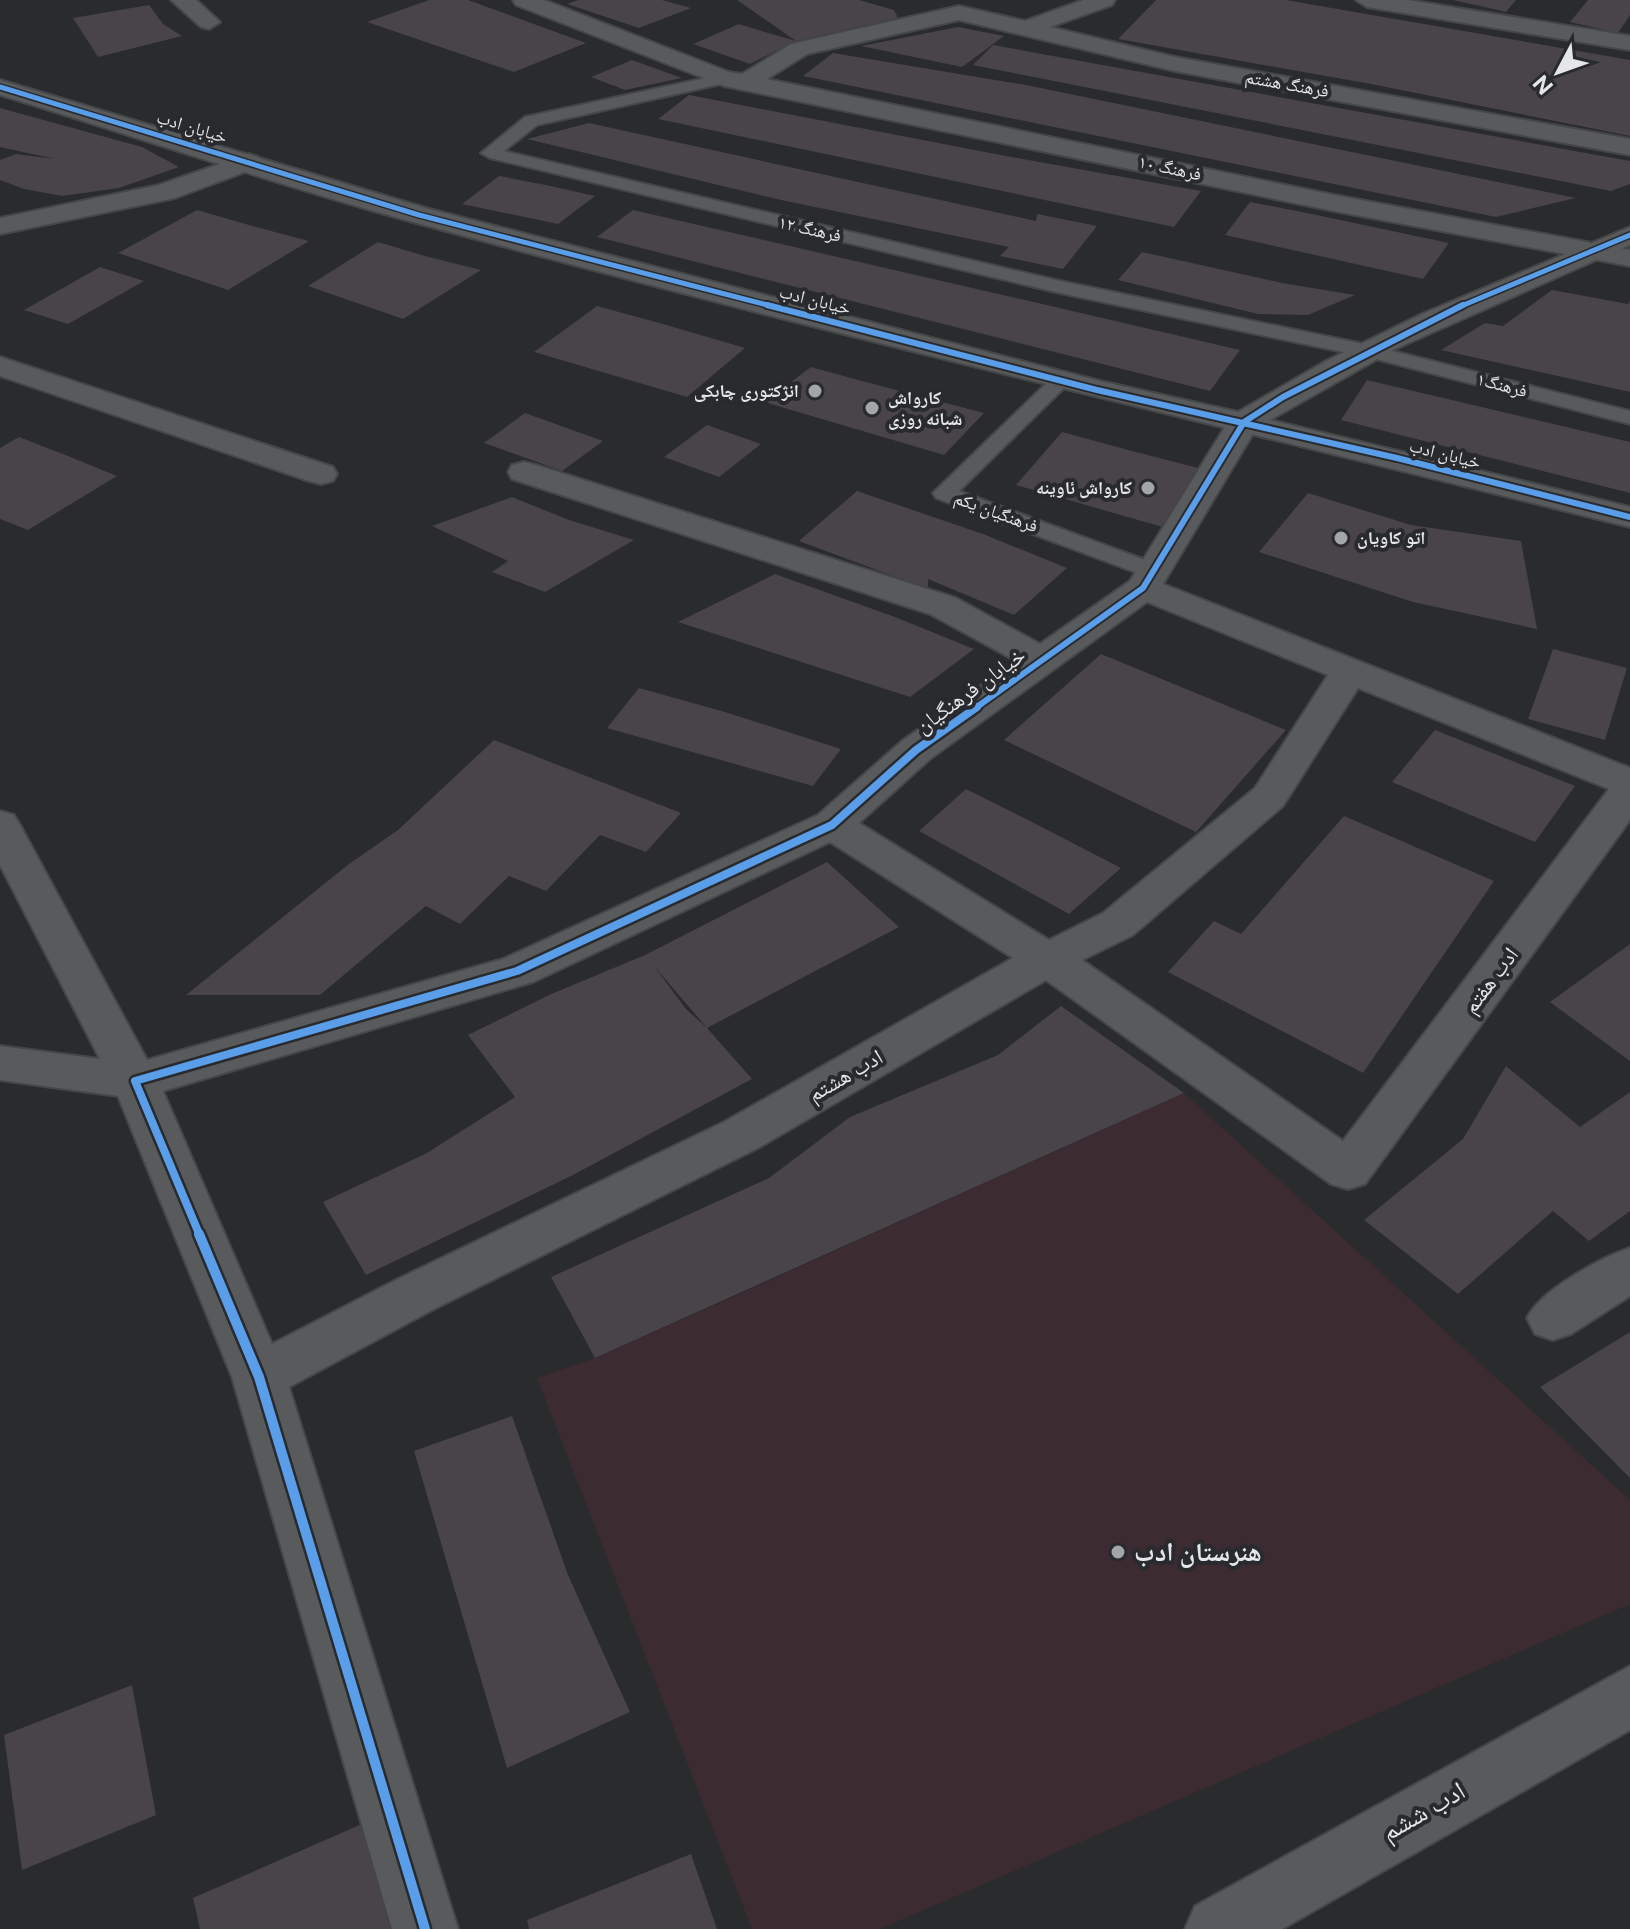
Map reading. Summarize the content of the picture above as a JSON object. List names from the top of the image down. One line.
{"streets":{"street":["فرهنگ هشتم","خیابان ادب","فرهنگ ۱۰","خیابان فرهنگیان","ادب هفتم","ادب هشتم","ادب ششم"],"lane":["فرهنگ ۱۲","فرهنگ۱","فرهنگیان یکم"]},"crossings":[["خیابان ادب","فرهنگیان یکم"],["خیابان ادب","خیابان فرهنگیان"],["فرهنگ ۱۰","فرهنگ ۱۲"],["فرهنگ ۱۲","فرهنگ۱"],["فرهنگیان یکم","خیابان فرهنگیان"],["ادب هفتم","ادب هشتم"]],"places":["انژکتوری چابکی","کارواش شبانه روزی","کارواش ئاوینه","اتو کاویان","هنرستان ادب"],"north":"bottom left"}
